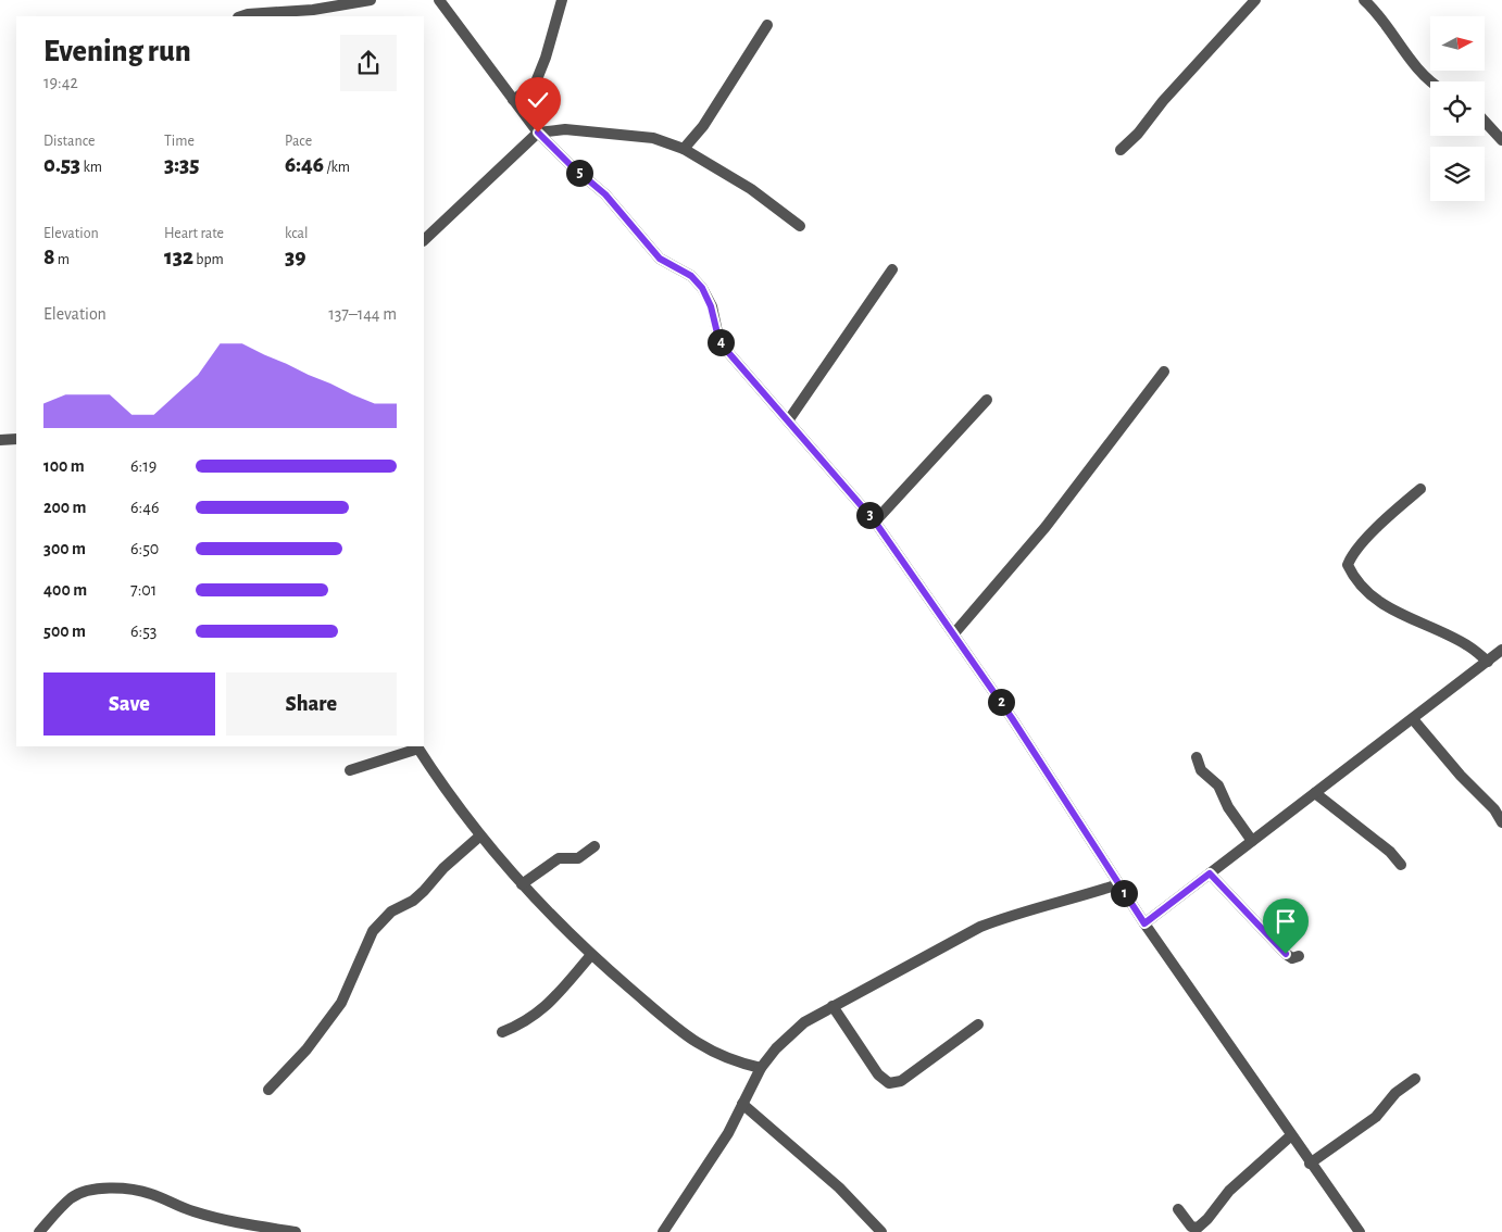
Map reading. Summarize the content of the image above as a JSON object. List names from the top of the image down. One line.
{"north":"right","page":{"heading":["Evening run","19:42"],"stats":[["Distance","0.53 km"],["Time","3:35"],["Pace","6:46 /km"],["Elevation","8 m"],["Heart rate","132 bpm"],["kcal","39"]],"pins":["5","4","3","2","1"],"chart":["Elevation","137–144 m"],"list":[{"name":"100 m","note":"6:19"},{"name":"200 m","note":"6:46"},{"name":"300 m","note":"6:50"},{"name":"400 m","note":"7:01"},{"name":"500 m","note":"6:53"}],"buttons":["Save","Share"]}}
